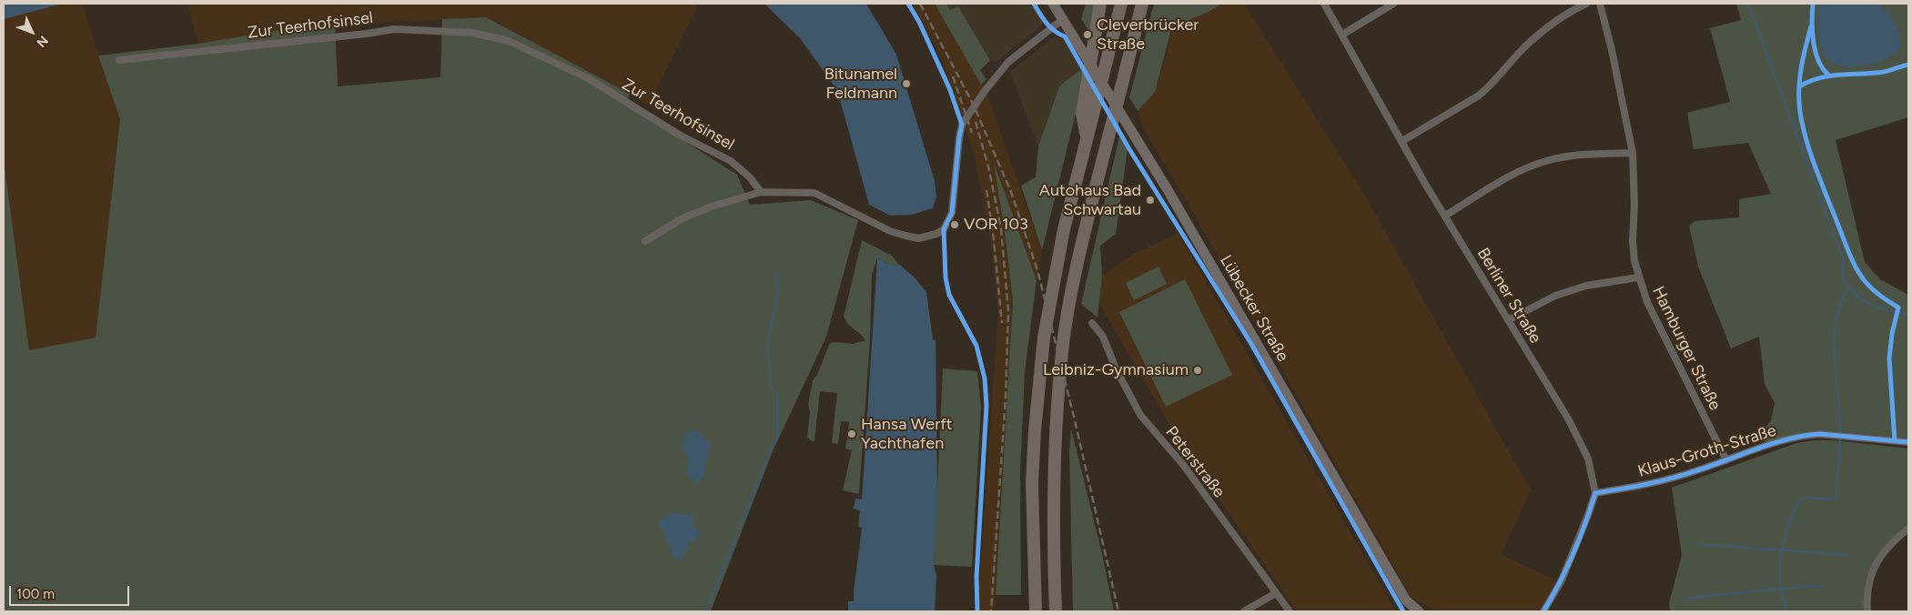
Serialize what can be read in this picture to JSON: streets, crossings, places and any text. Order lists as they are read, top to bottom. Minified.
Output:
{"streets":{"main road":["Lübecker Straße"],"street":["Zur Teerhofsinsel","Berliner Straße","Hamburger Straße","Klaus-Groth-Straße","Peterstraße"]},"crossings":[["Berliner Straße","Klaus-Groth-Straße"],["Hamburger Straße","Klaus-Groth-Straße"]],"places":["Cleverbrücker Straße","Bitunamel Feldmann","Autohaus Bad Schwartau","VOR 103","Leibniz-Gymnasium","Hansa Werft Yachthafen"],"scale_bar":"100 m","north":"bottom right"}
